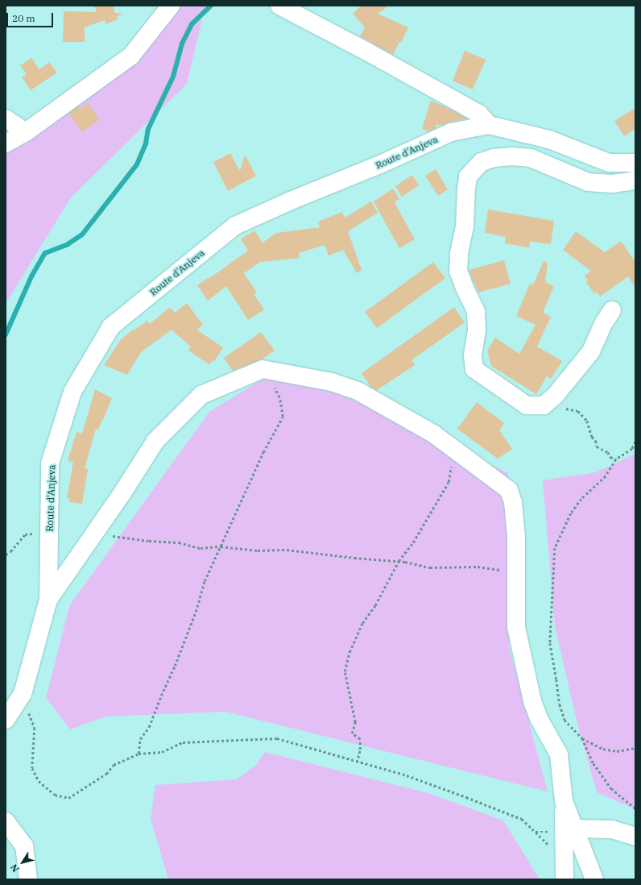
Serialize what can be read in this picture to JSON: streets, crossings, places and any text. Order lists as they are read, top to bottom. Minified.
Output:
{"streets":{"street":["Route d'Anjeva"]},"scale_bar":"20 m","north":"bottom left"}
